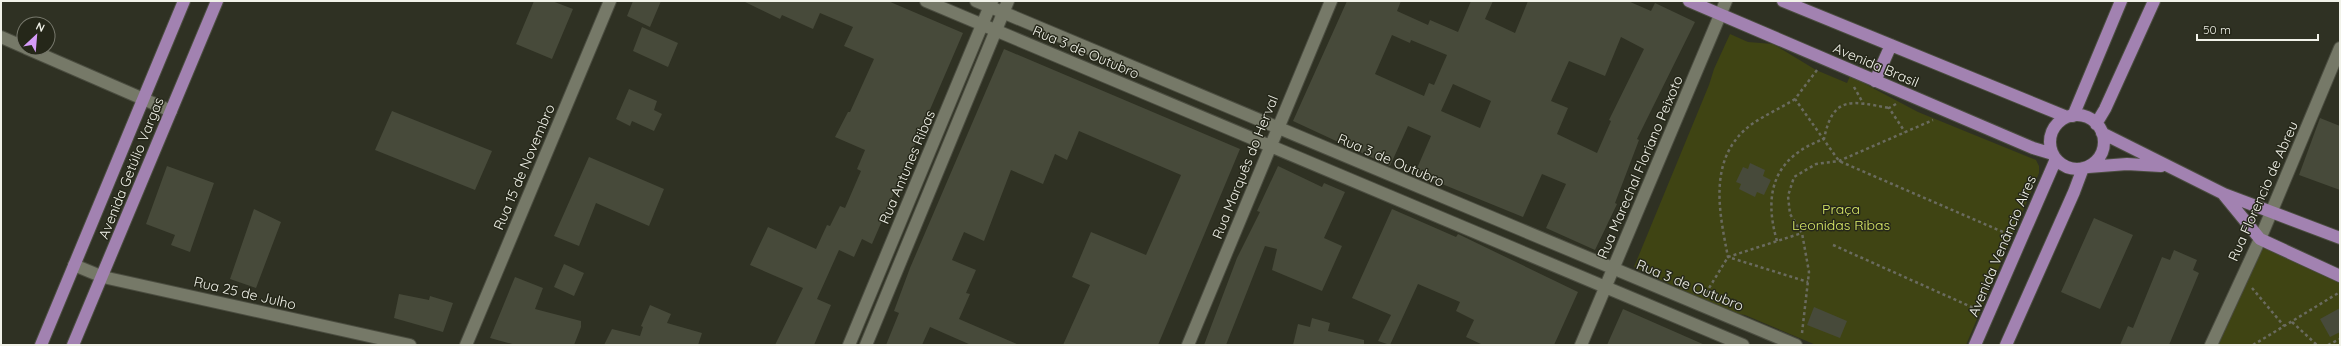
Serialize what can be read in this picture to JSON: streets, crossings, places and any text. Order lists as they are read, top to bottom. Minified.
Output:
{"streets":{"main road":["Avenida Brasil","Avenida Getúlio Vargas","Avenida Venâncio Aires"],"street":["Rua 3 de Outubro","Rua 15 de Novembro","Rua Antunes Ribas","Rua Marquês do Herval","Rua Marechal Floriano Peixoto","Rua Florencio de Abreu","Rua 25 de Julho"]},"crossings":[["Rua 3 de Outubro","Rua Antunes Ribas"],["Rua 3 de Outubro","Rua Marquês do Herval"],["Rua 3 de Outubro","Rua Marechal Floriano Peixoto"],["Avenida Brasil","Rua Marechal Floriano Peixoto"],["Avenida Brasil","Avenida Venâncio Aires"],["Avenida Getúlio Vargas","Rua 25 de Julho"]],"parks":["Praça Leonidas Ribas"],"scale_bar":"50 m","north":"top right"}
